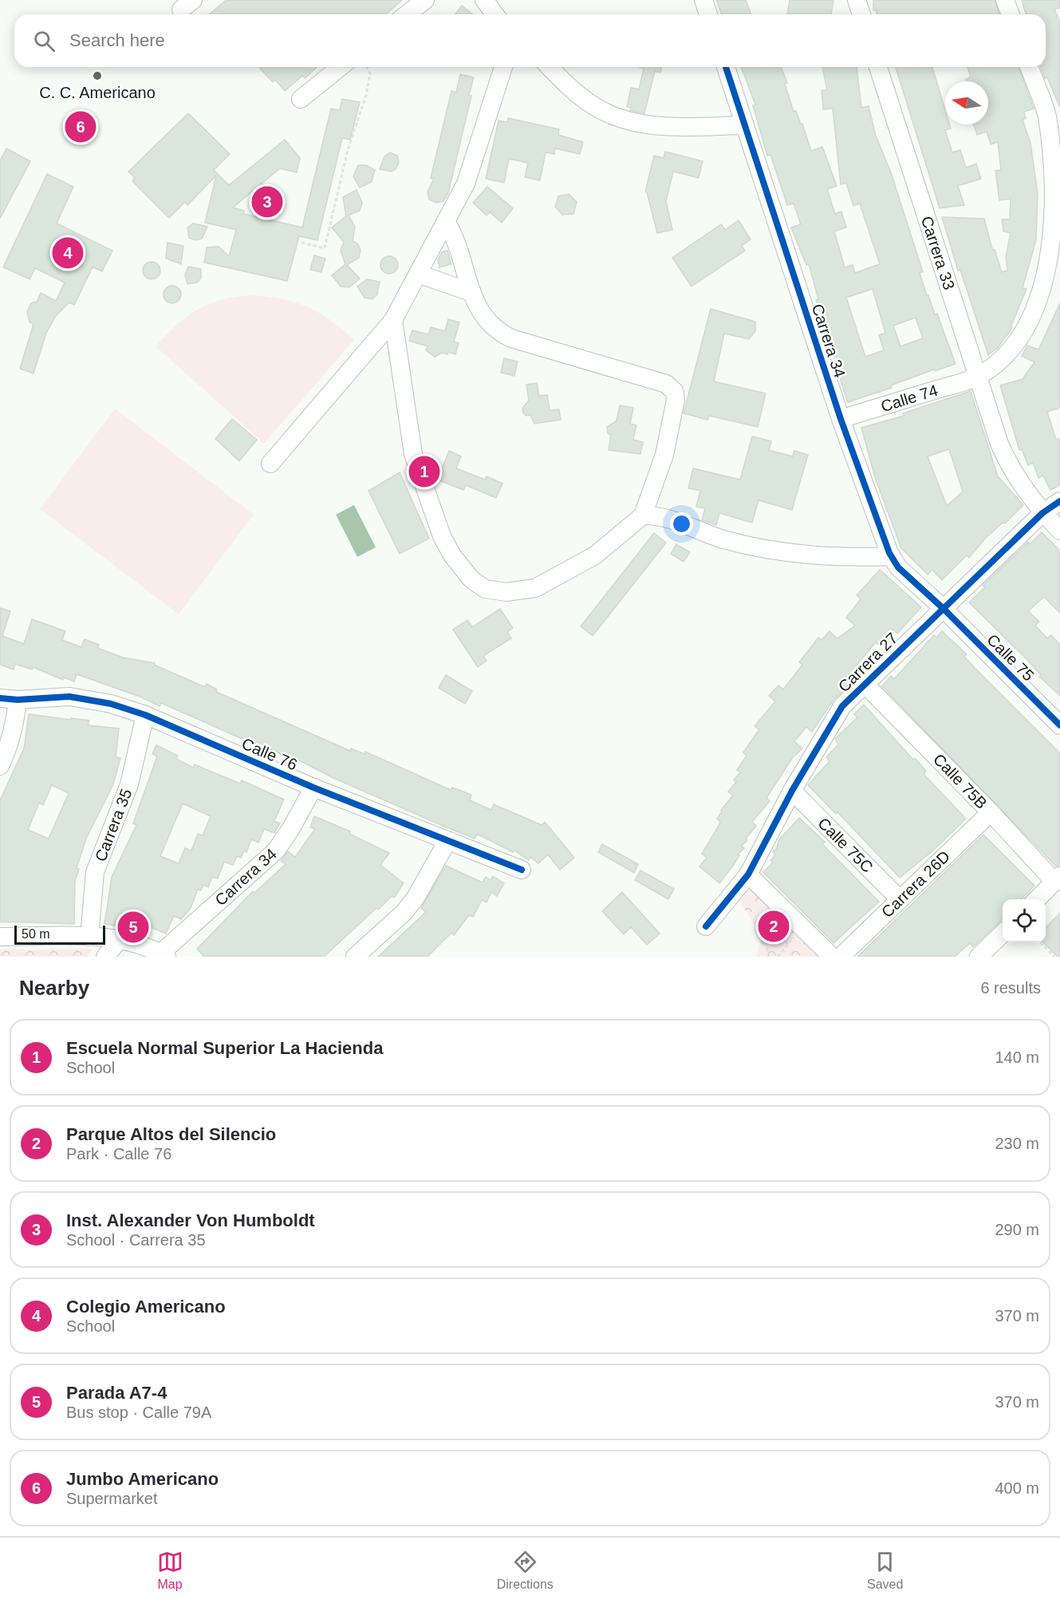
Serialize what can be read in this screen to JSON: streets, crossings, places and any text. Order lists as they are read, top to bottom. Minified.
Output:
{"streets":{"street":["Carrera 33","Carrera 34","Calle 74","Calle 75","Carrera 27","Calle 76","Calle 75B","Carrera 35","Calle 75C","Carrera 26D"]},"crossings":[["Carrera 33","Calle 74"],["Carrera 33","Carrera 27"],["Carrera 34","Calle 74"],["Carrera 34","Calle 75"],["Carrera 34","Carrera 27"],["Carrera 34","Calle 76"],["Calle 75","Carrera 27"],["Carrera 27","Calle 75B"],["Carrera 27","Calle 75C"],["Calle 76","Carrera 35"],["Calle 75B","Carrera 26D"],["Calle 75C","Carrera 26D"]],"places":["C. C. Americano"],"scale_bar":"50 m","north":"left","page":{"search":"Search here","pins":["6","3","4","1","2","5"],"scale":"50 m","heading":["Nearby","6 results"],"list":[{"mark":"1","name":"Escuela Normal Superior La Hacienda","note":"School","value":"140 m"},{"mark":"2","name":"Parque Altos del Silencio","note":"Park · Calle 76","value":"230 m"},{"mark":"3","name":"Inst. Alexander Von Humboldt","note":"School · Carrera 35","value":"290 m"},{"mark":"4","name":"Colegio Americano","note":"School","value":"370 m"},{"mark":"5","name":"Parada A7-4","note":"Bus stop · Calle 79A","value":"370 m"},{"mark":"6","name":"Jumbo Americano","note":"Supermarket","value":"400 m"}],"nav":["Map","Directions","Saved"]}}
